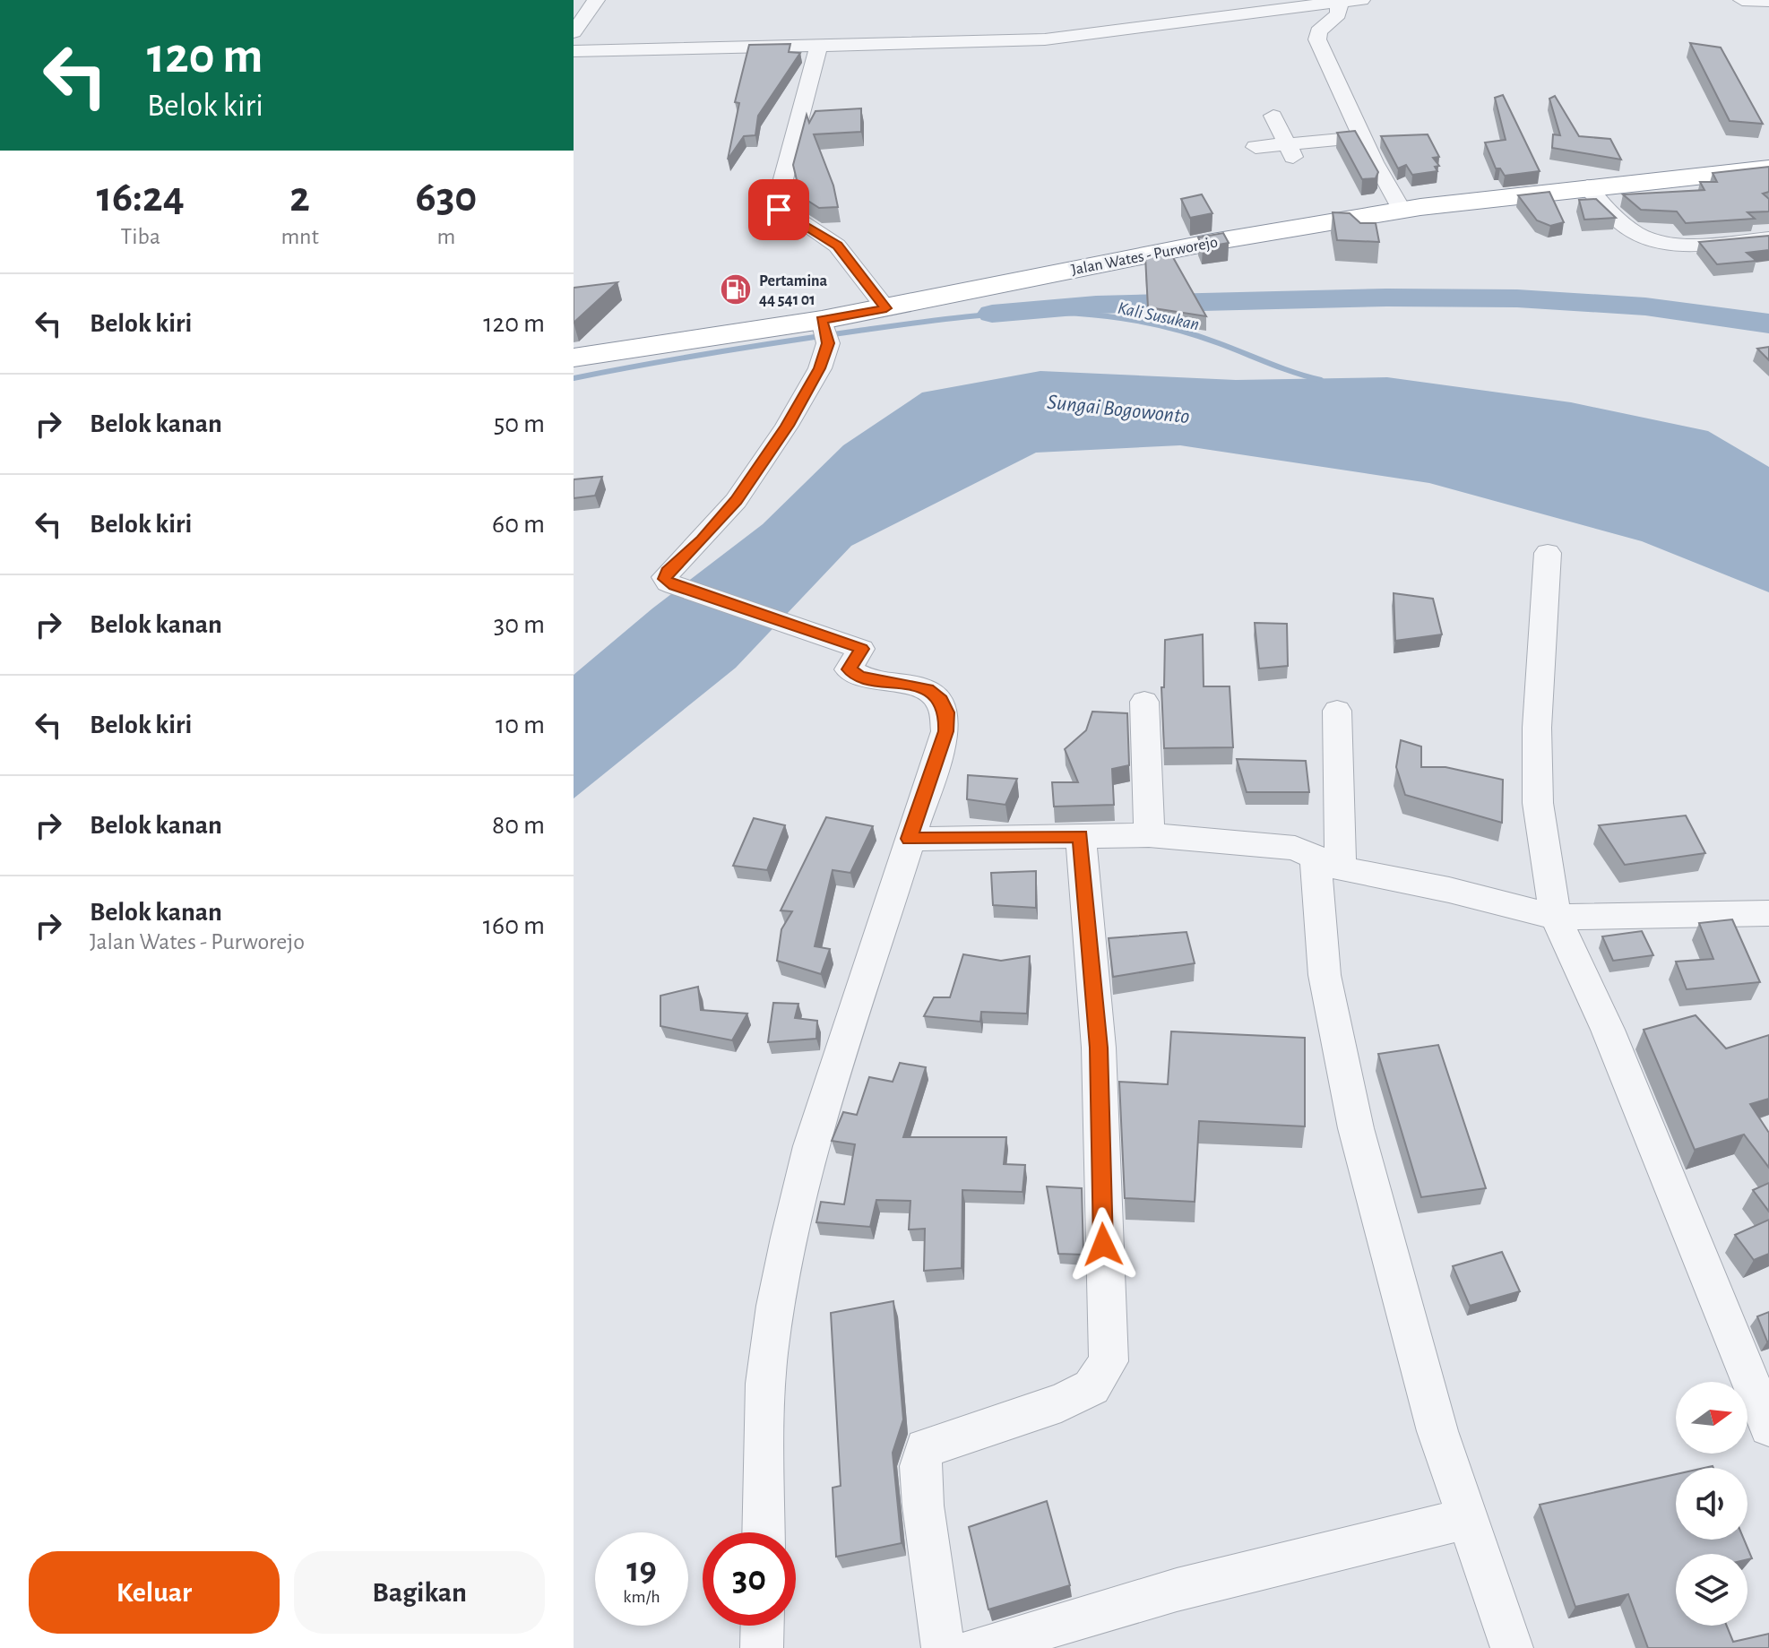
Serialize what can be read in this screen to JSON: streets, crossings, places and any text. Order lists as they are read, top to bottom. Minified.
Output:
{"streets":{"highway":["Jalan Wates - Purworejo"]},"water":["Kali Susukan","Sungai Bogowonto"],"places":{"fuel station":["Pertamina 44 541 01"]},"north":"right","page":{"turn":["120 m","Belok kiri"],"eta":["16:24","Tiba","2","mnt","630","m"],"list":[{"name":"Belok kiri","value":"120 m"},{"name":"Belok kanan","value":"50 m"},{"name":"Belok kiri","value":"60 m"},{"name":"Belok kanan","value":"30 m"},{"name":"Belok kiri","value":"10 m"},{"name":"Belok kanan","value":"80 m"},{"name":"Belok kanan","note":"Jalan Wates - Purworejo","value":"160 m"}],"speed":"19 km/h","limit":"30","buttons":["Keluar","Bagikan"]}}
